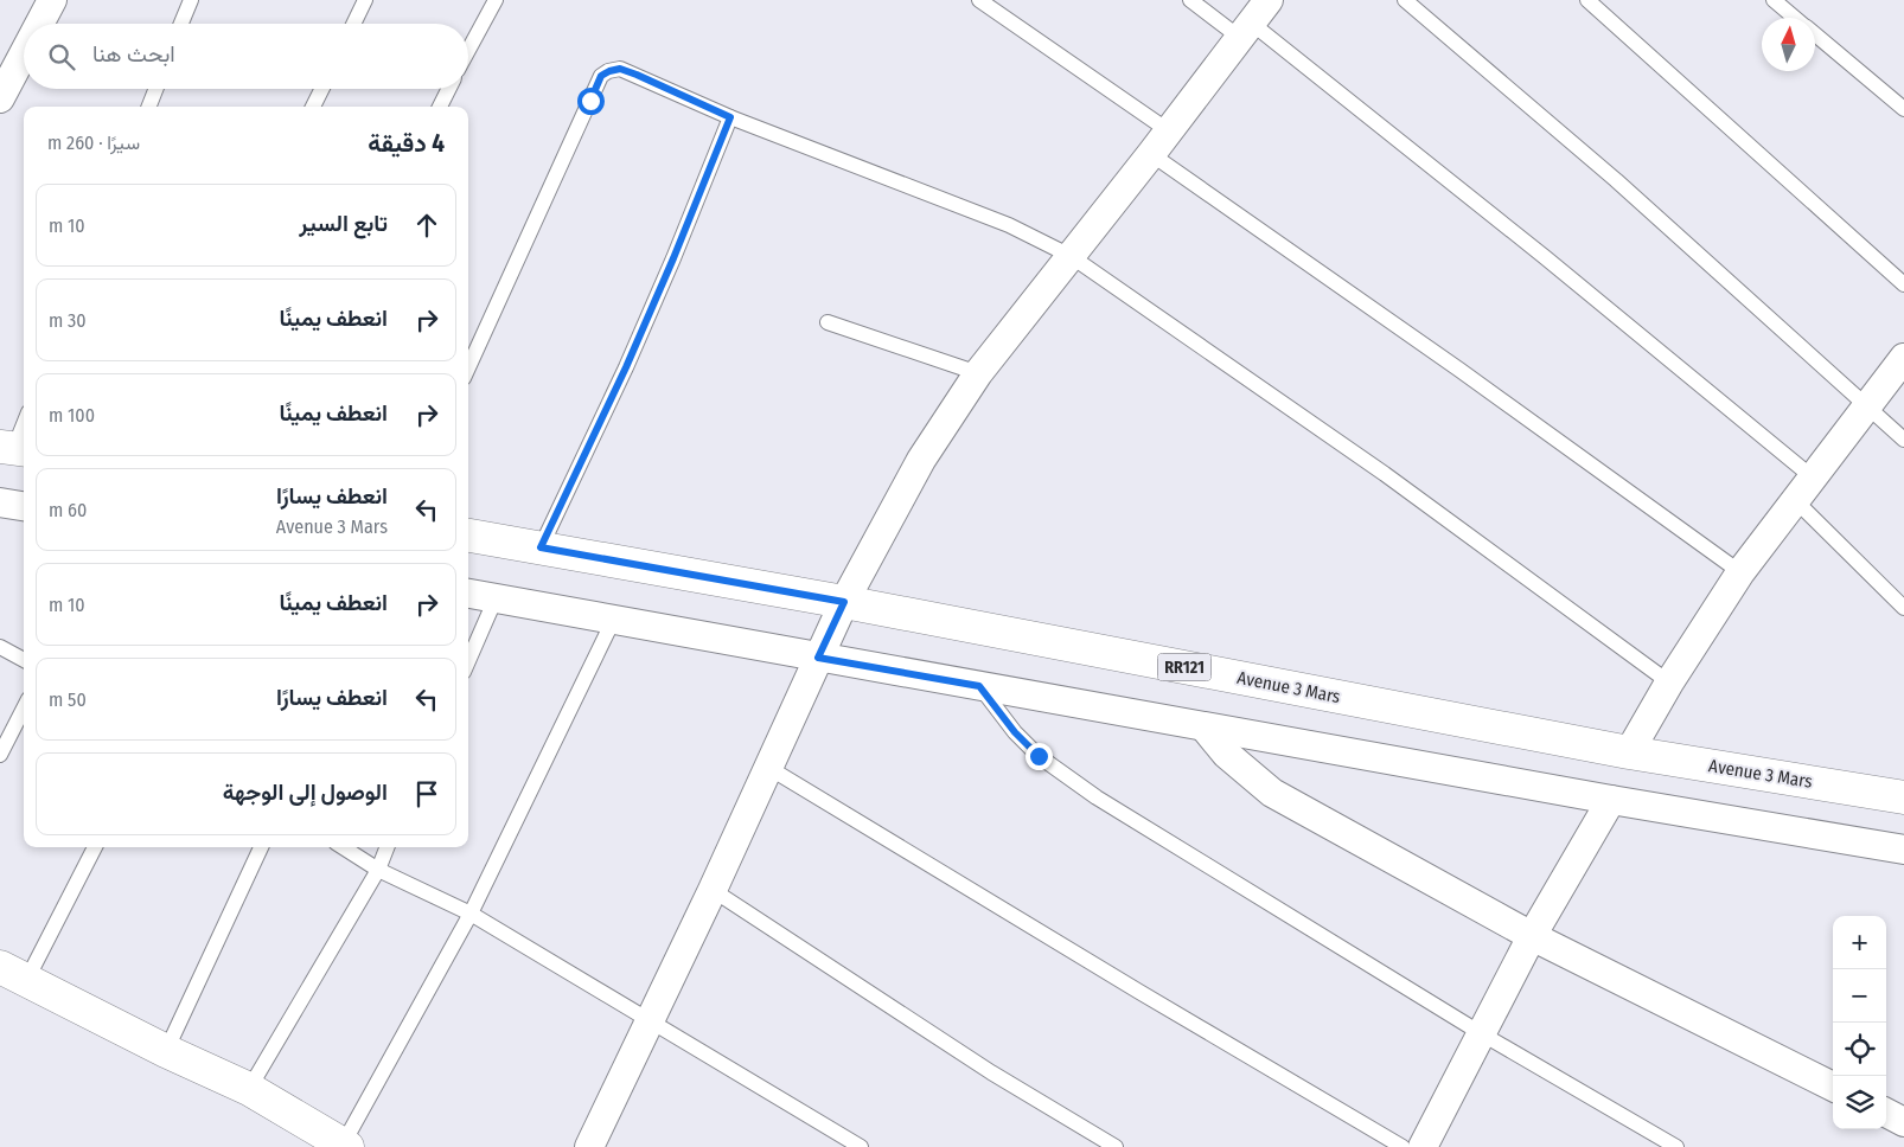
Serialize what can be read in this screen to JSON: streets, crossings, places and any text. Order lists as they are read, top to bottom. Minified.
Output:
{"streets":{"main road":["RR121","Avenue 3 Mars"]},"north":"top","page":{"search":"ابحث هنا","heading":["4 دقيقة","سيرًا · 260 m"],"list":[["تابع السير","10 m"],["انعطف يمينًا","30 m"],["انعطف يمينًا","100 m"],["انعطف يسارًا","Avenue 3 Mars","60 m"],["انعطف يمينًا","10 m"],["انعطف يسارًا","50 m"],"الوصول إلى الوجهة"],"map_buttons":["+","−"]}}
